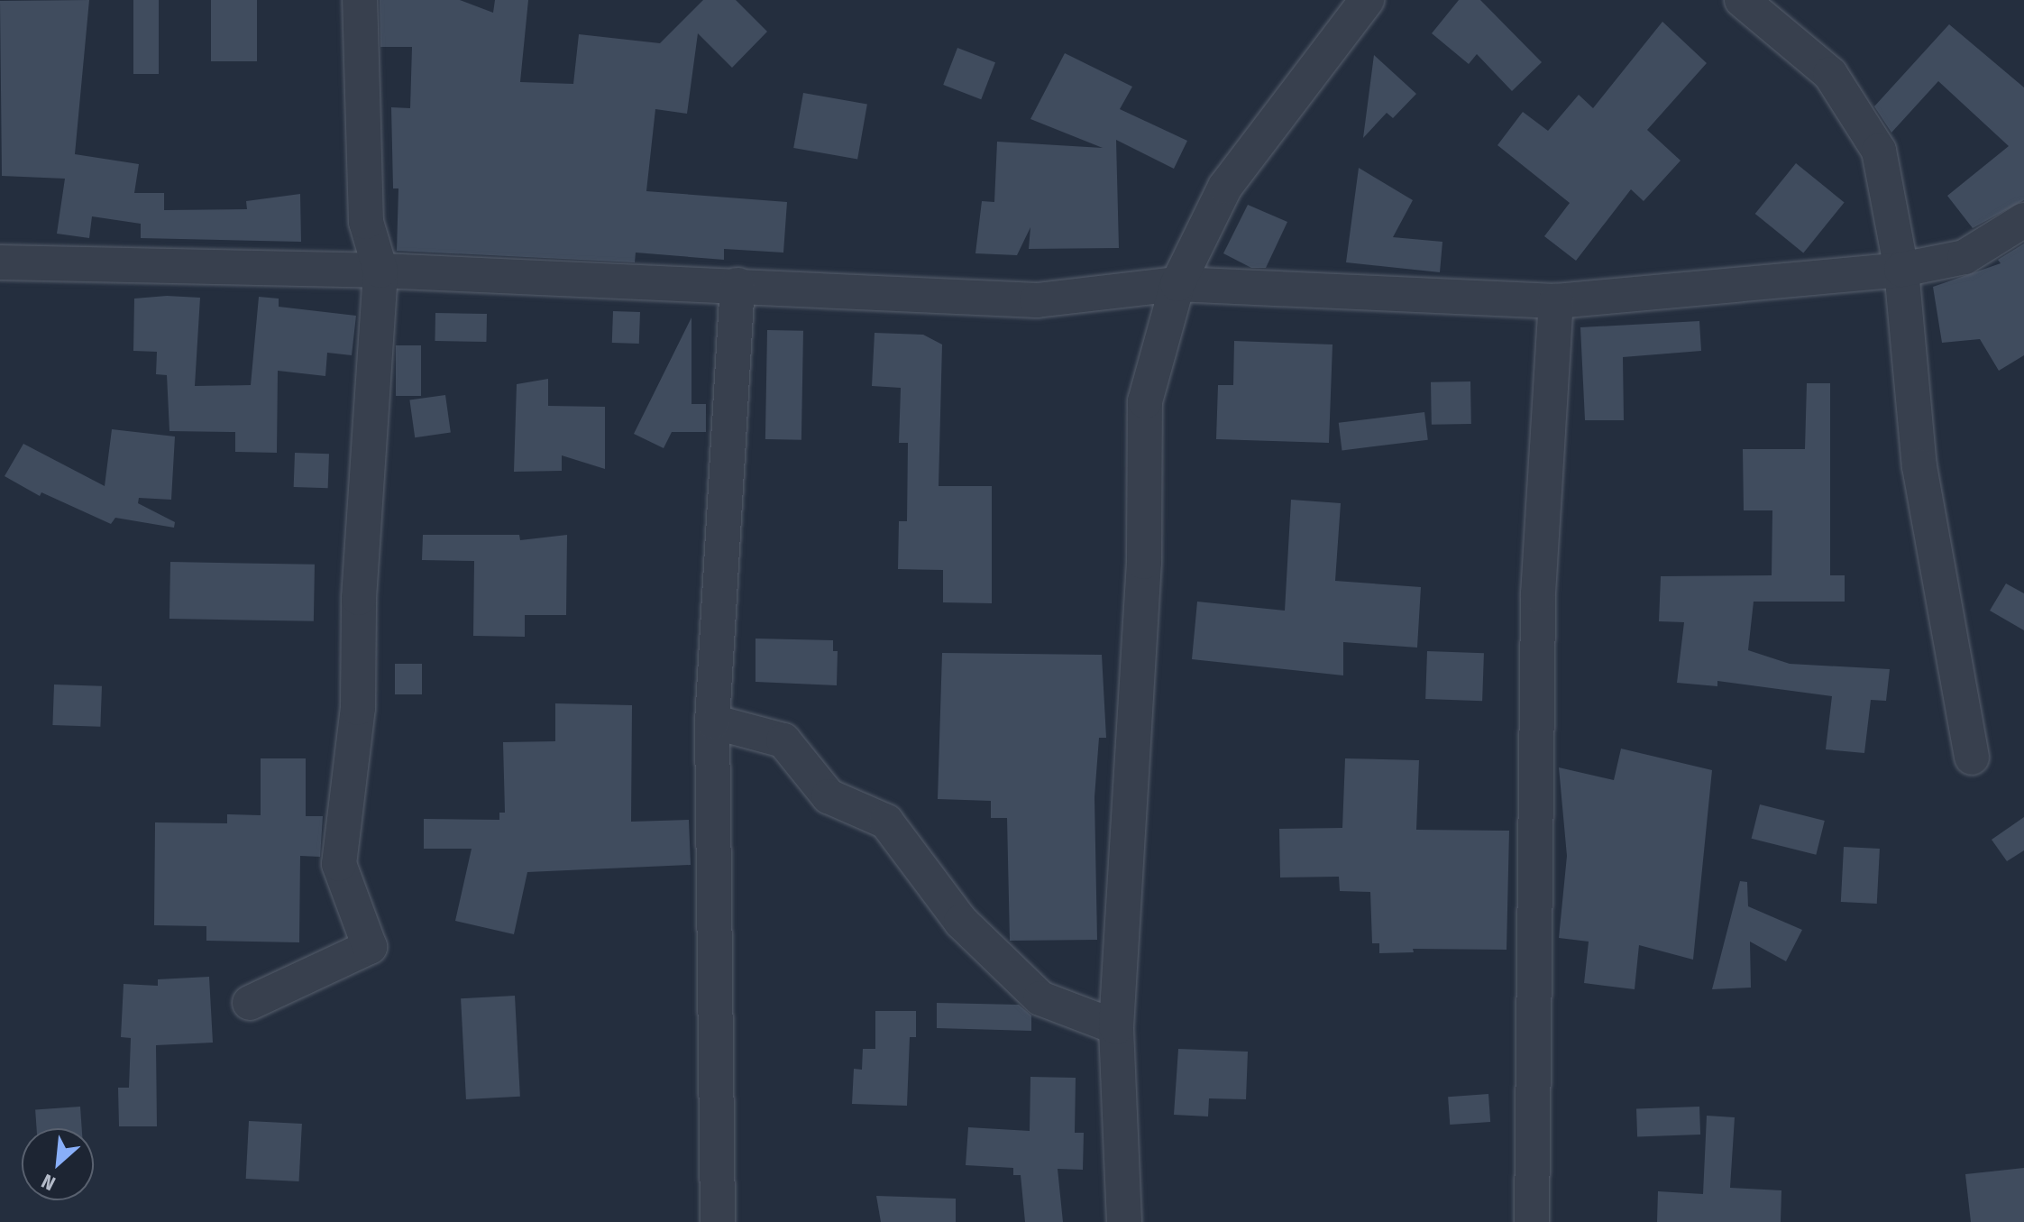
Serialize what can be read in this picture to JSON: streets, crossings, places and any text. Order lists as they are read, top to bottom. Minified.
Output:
{"north":"bottom left"}
